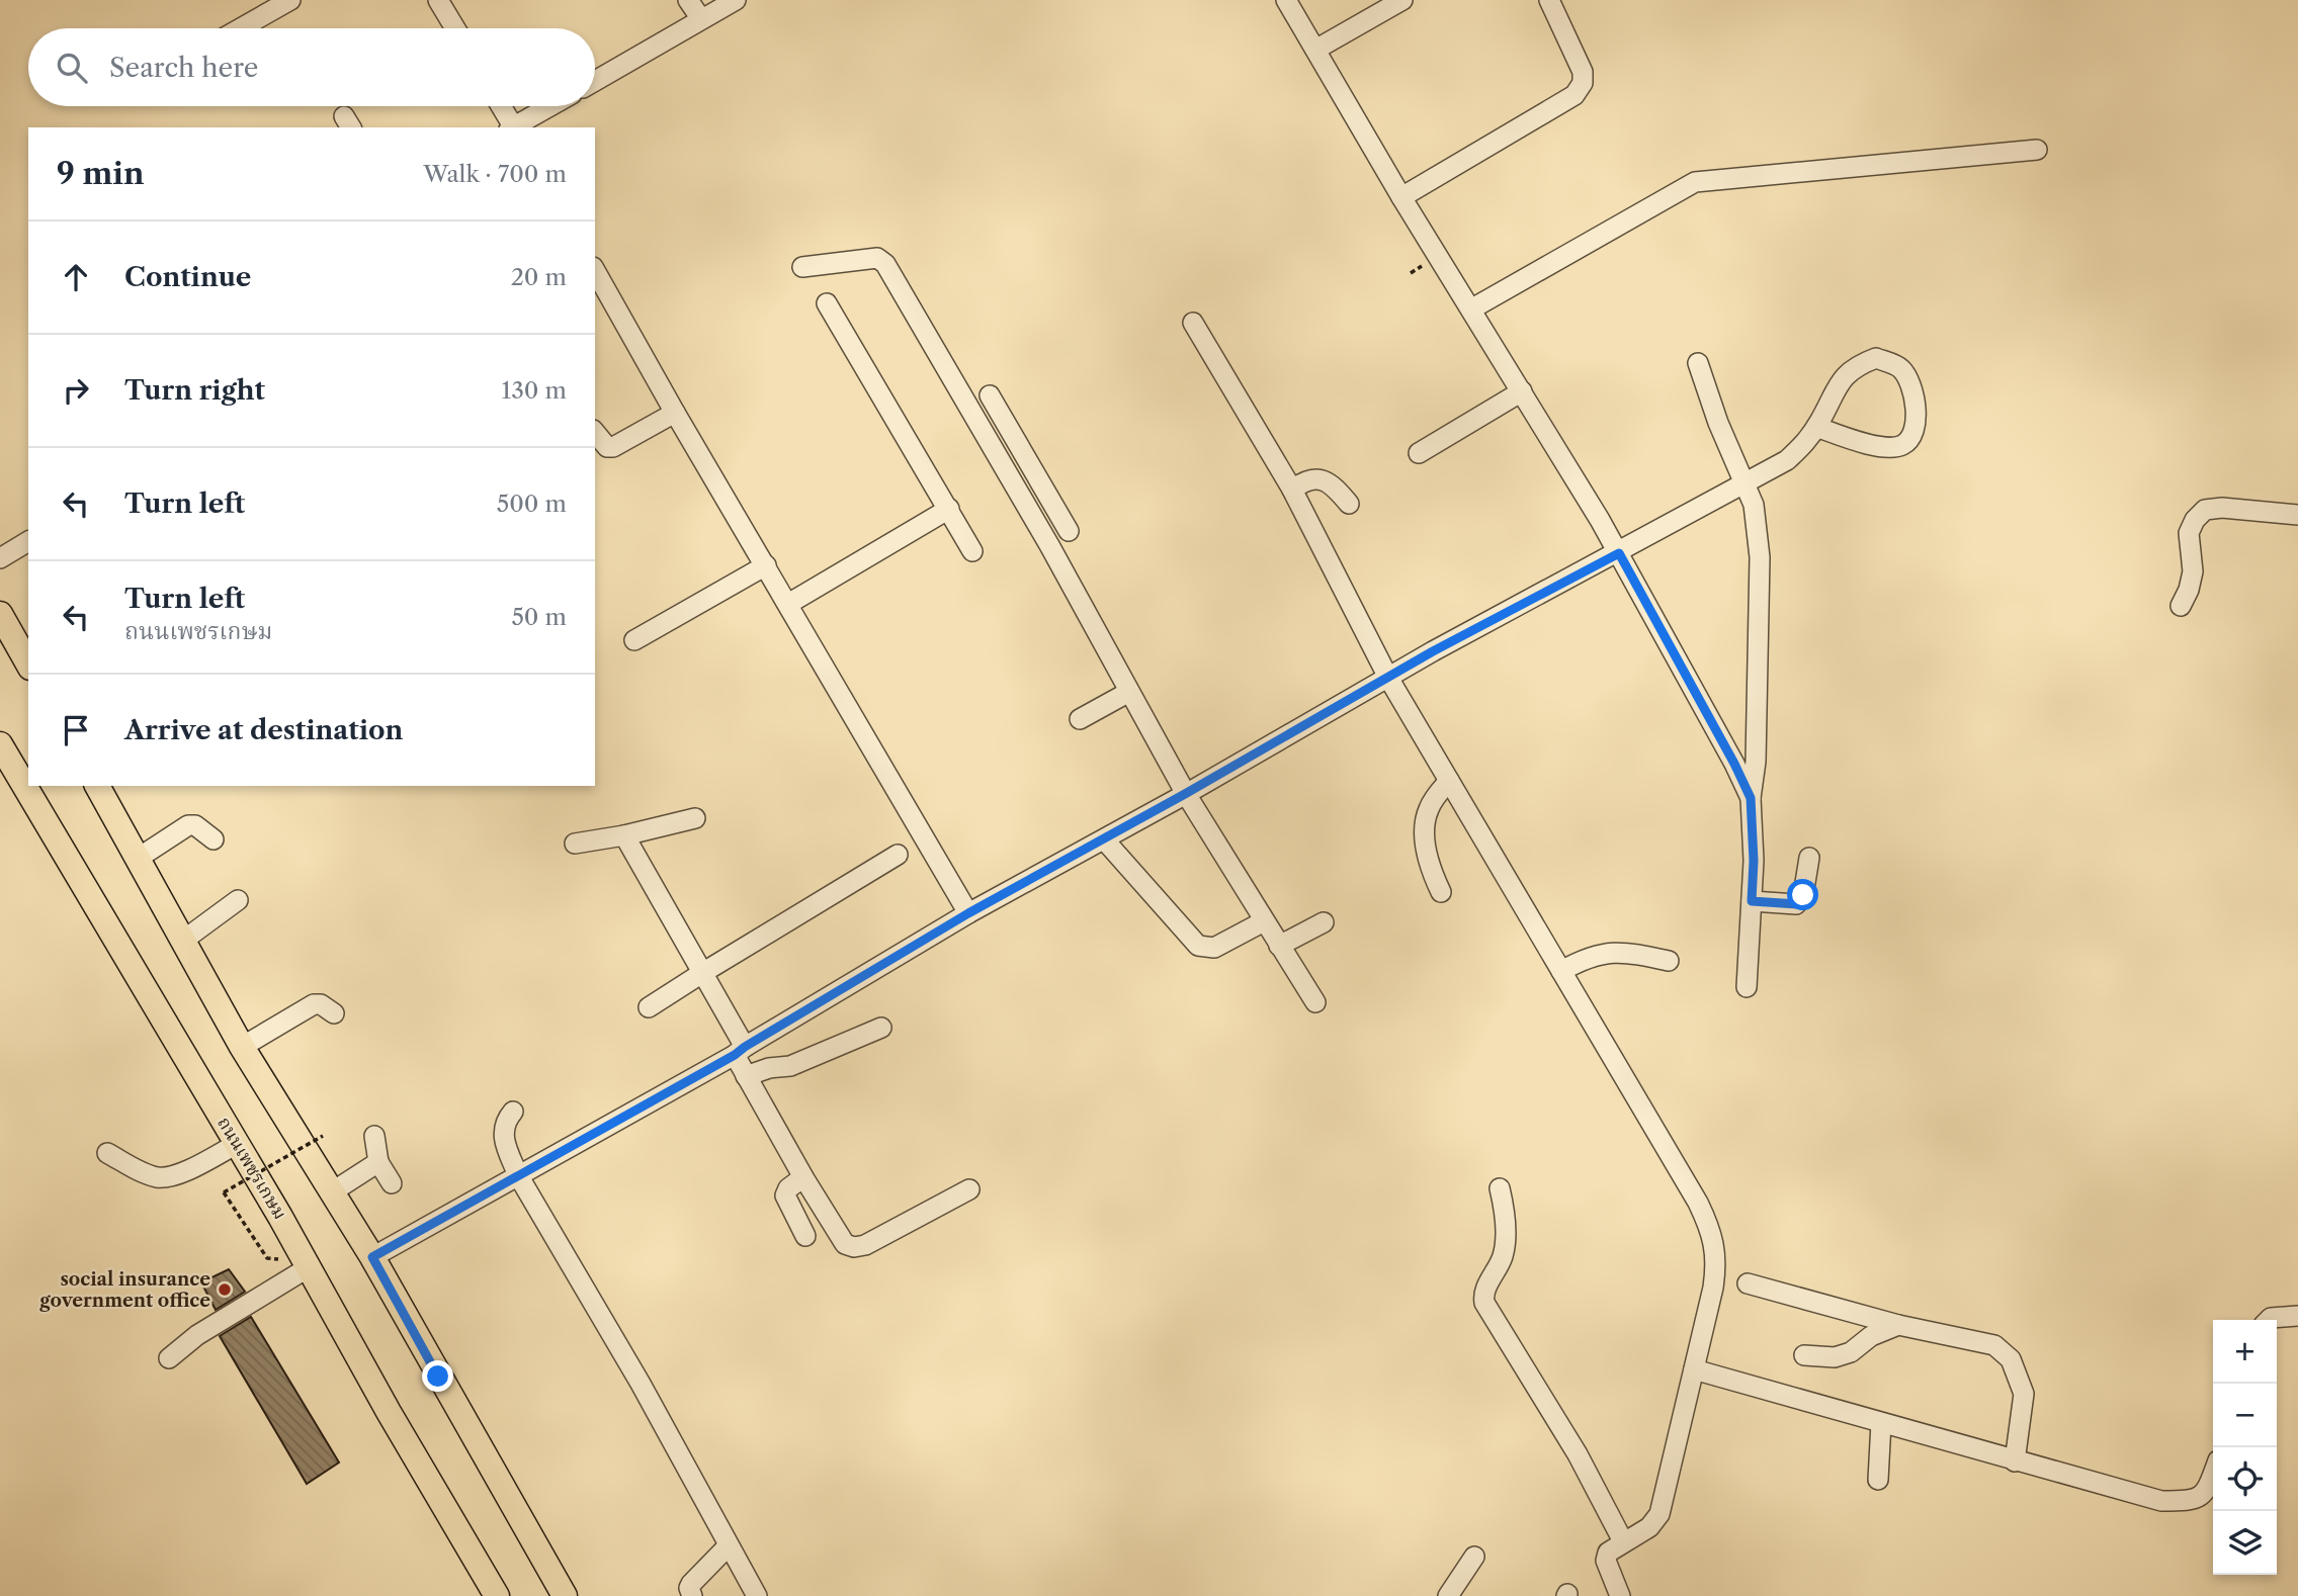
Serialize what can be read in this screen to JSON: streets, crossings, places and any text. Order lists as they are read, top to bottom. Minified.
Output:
{"streets":{"main road":["ถนนเพชรเกษม"]},"places":["social insurance government office"],"page":{"search":"Search here","heading":["9 min","Walk · 700 m"],"list":[["Continue","20 m"],["Turn right","130 m"],["Turn left","500 m"],["Turn left","ถนนเพชรเกษม","50 m"],"Arrive at destination"],"map_buttons":["+","−"]}}
